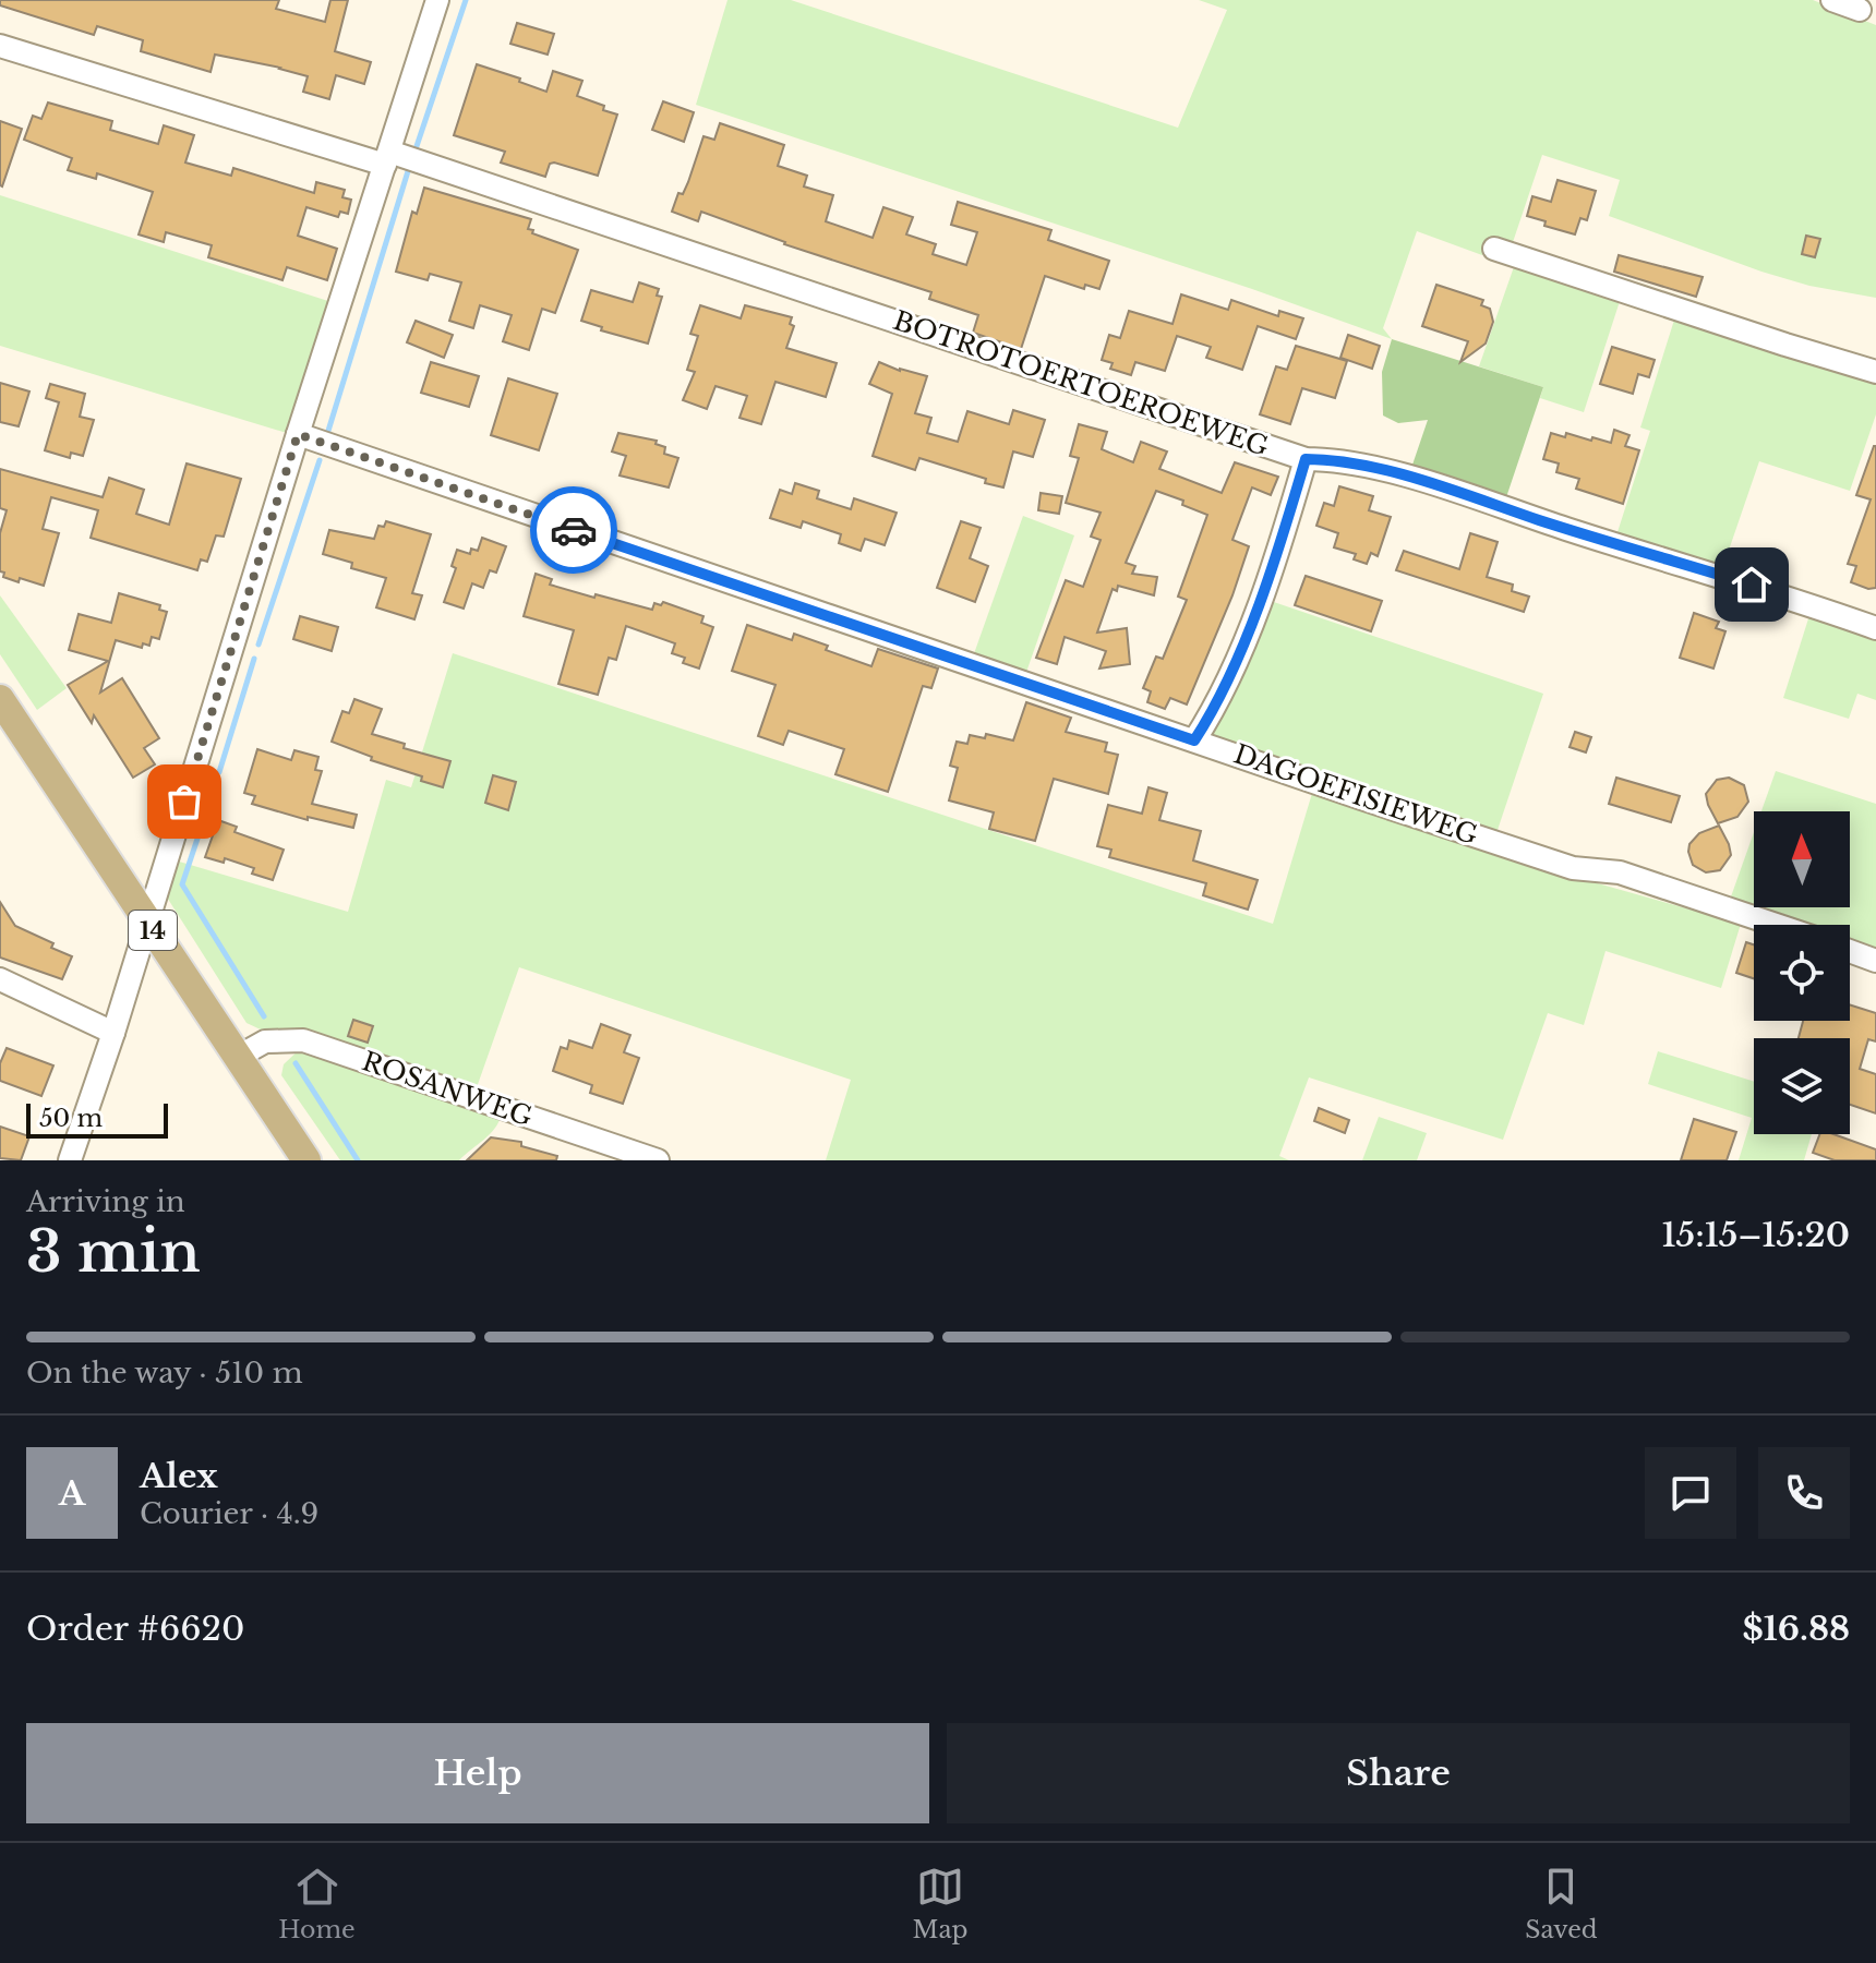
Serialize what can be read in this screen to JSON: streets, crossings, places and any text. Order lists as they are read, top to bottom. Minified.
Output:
{"streets":{"main road":["14"],"street":["BOTROTOERTOEROEWEG","DAGOEFISIEWEG","ROSANWEG"]},"crossings":[["14","ROSANWEG"]],"scale_bar":"50 m","north":"top","page":{"scale":"50 m","heading":["3 min","Arriving in","15:15–15:20"],"panel":["Alex","Courier · 4.9","Order #6620","$16.88"],"bar":"On the way · 510 m","round":"A","buttons":["Help","Share"],"tabs":["Home","Map","Saved"]}}
